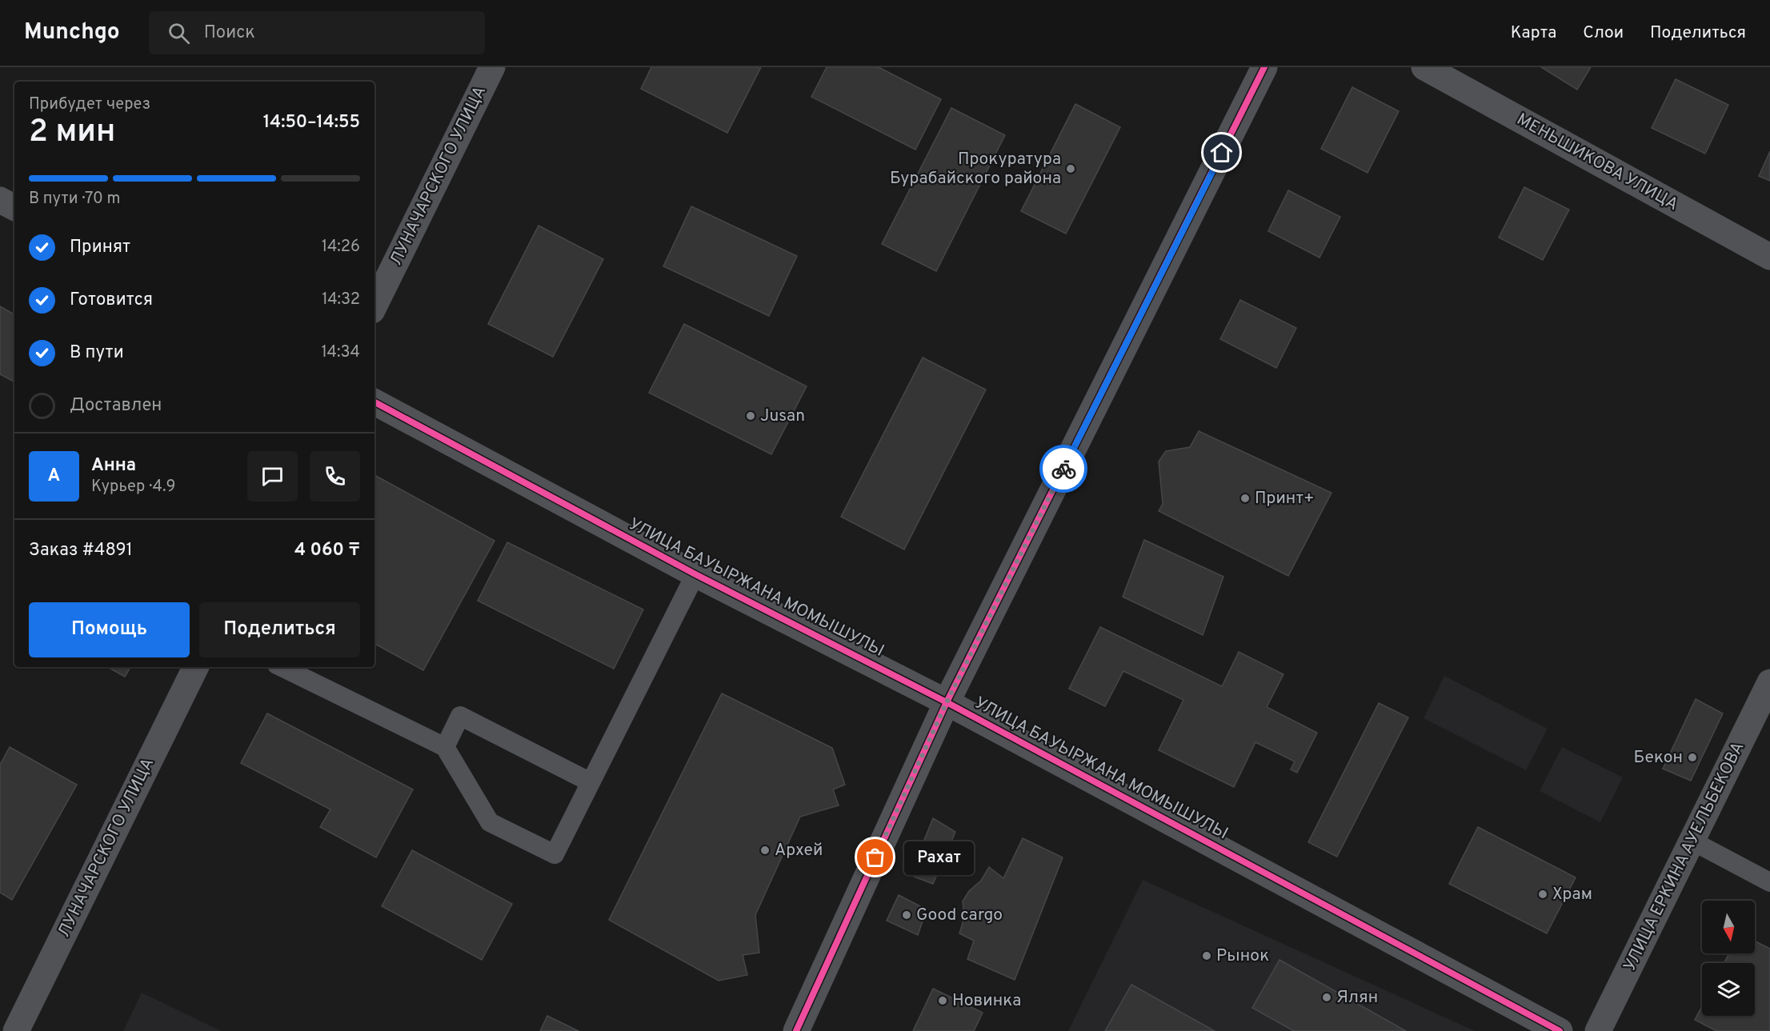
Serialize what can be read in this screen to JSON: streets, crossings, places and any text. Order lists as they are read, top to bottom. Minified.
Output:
{"streets":{"street":["МЕНЬШИКОВА УЛИЦА","ЛУНАЧАРСКОГО УЛИЦА","УЛИЦА БАУЫРЖАНА МОМЫШУЛЫ","УЛИЦА ЕРКИНА АУЕЛЬБЕКОВА"]},"places":["Прокуратура Бурабайского района","Jusan","Принт+","Бекон","Архей","Рахат","Храм","Good cargo","Рынок","Ялян","Новинка"],"north":"bottom","page":{"header":"Munchgo","search":"Поиск","nav":["Карта","Слои","Поделиться"],"heading":["2 мин","Прибудет через","14:50–14:55"],"panel":["Анна","Курьер · 4.9","Заказ #4891","4 060 ₸"],"bar":"В пути · 70 m","list":[["Принят","14:26"],["Готовится","14:32"],["В пути","14:34"],"Доставлен"],"round":"А","buttons":["Помощь","Поделиться"],"bubble":"Рахат"}}
